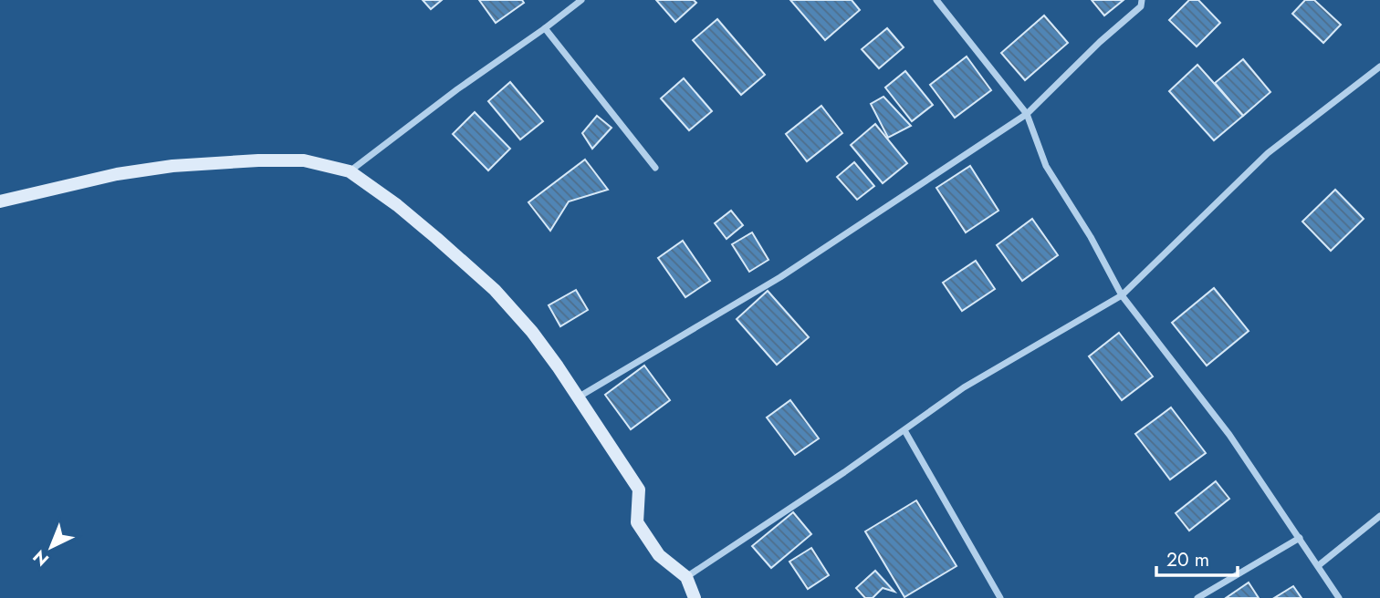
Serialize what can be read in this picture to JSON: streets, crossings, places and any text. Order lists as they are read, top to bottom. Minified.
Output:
{"scale_bar":"20 m","north":"bottom left"}
